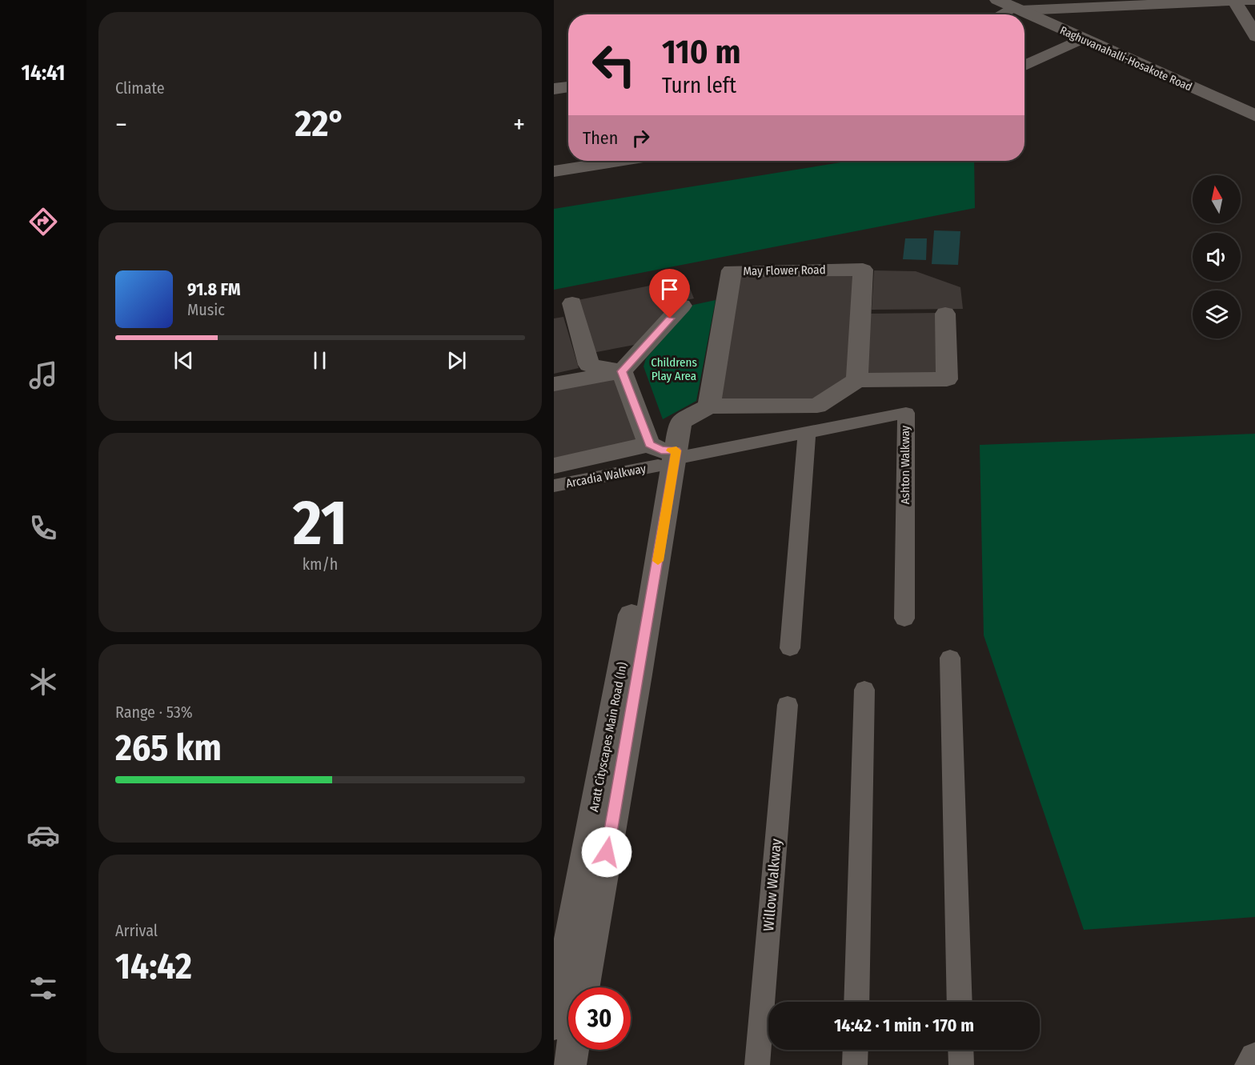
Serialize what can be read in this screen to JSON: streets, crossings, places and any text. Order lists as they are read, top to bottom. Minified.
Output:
{"streets":{"main road":["Raghuvanahalli-Hosakote Road"],"street":["May Flower Road","Ashton Walkway","Arcadia Walkway","Aratt Cityscapes Main Road (In)","Willow Walkway"]},"crossings":[["Ashton Walkway","Arcadia Walkway"],["Ashton Walkway","Aratt Cityscapes Main Road (In)"],["Arcadia Walkway","Aratt Cityscapes Main Road (In)"]],"parks":["Childrens Play Area"],"north":"top","page":{"tabs":"14:41","tile":["Climate",["21","km/h"],["Range · 53%","265 km"],["Arrival","14:42"]],"turn":["110 m","Turn left"],"heat":["−","22°","+"],"then":"Then","song":["91.8 FM","Music"],"limit":"30","trip":"14:42 · 1 min · 170 m"}}
